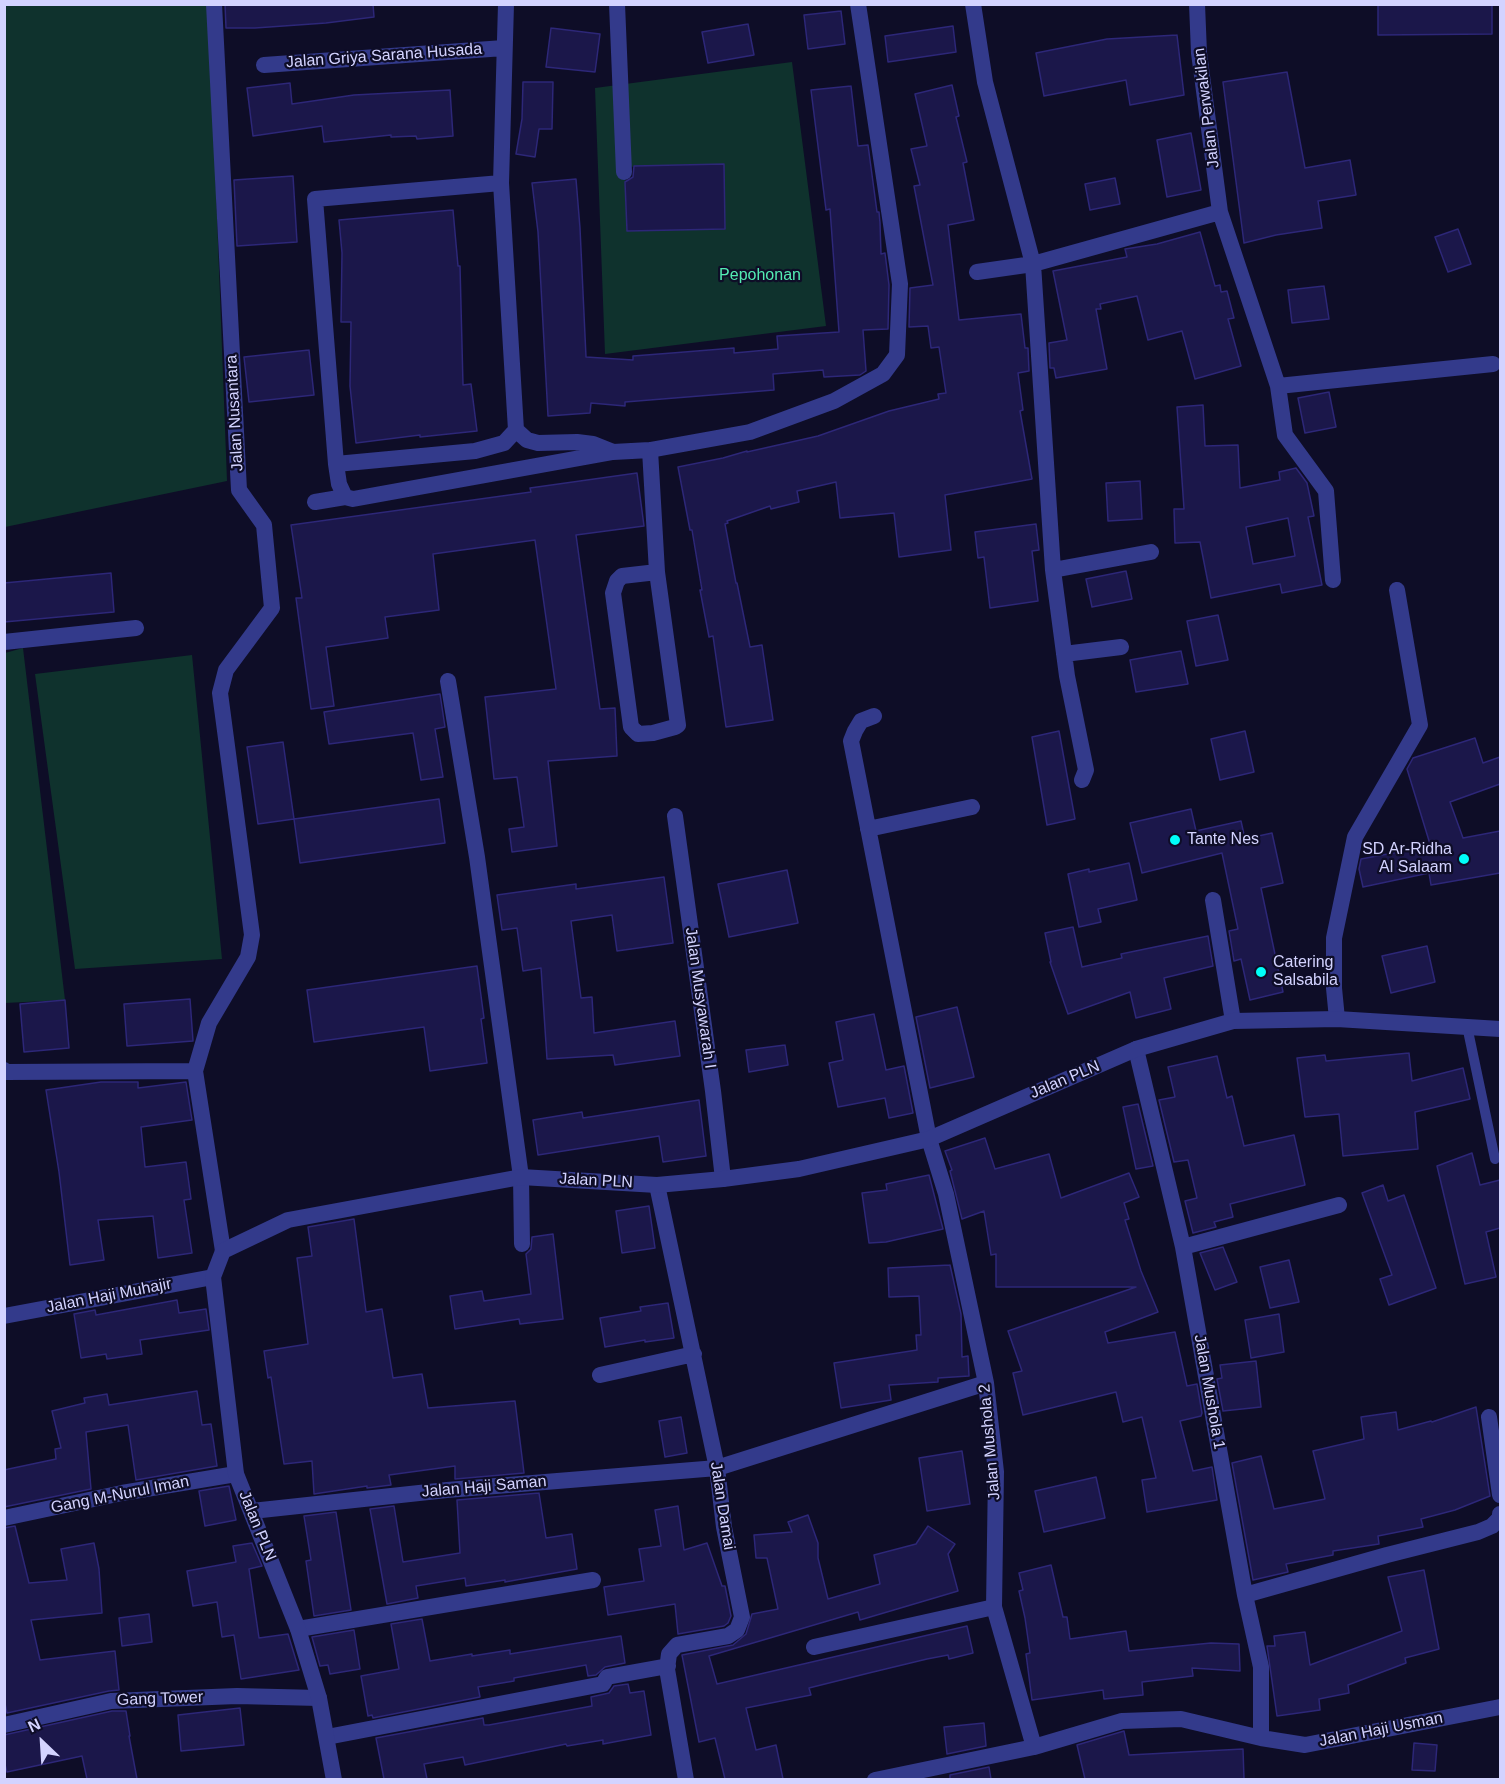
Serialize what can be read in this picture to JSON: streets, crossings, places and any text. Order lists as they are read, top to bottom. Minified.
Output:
{"streets":{"street":["Jalan Griya Sarana Husada","Jalan Perwakilan","Jalan Nusantara","Jalan Musyawarah I","Jalan PLN","Jalan Haji Muhajir","Jalan Mushola 1","Jalan Mushola 2","Jalan Haji Saman","Gang M-Nurul Iman","Jalan Damai","Gang Tower","Jalan Haji Usman"]},"crossings":[["Jalan Musyawarah I","Jalan PLN"],["Jalan PLN","Jalan Haji Muhajir"],["Jalan PLN","Jalan Mushola 1"],["Jalan PLN","Jalan Mushola 2"],["Jalan PLN","Jalan Haji Saman"],["Jalan PLN","Gang M-Nurul Iman"],["Jalan PLN","Jalan Damai"],["Jalan PLN","Gang Tower"],["Jalan Mushola 1","Jalan Haji Usman"],["Jalan Mushola 2","Jalan Haji Saman"],["Jalan Mushola 2","Jalan Haji Usman"],["Jalan Haji Saman","Jalan Damai"]],"parks":["Pepohonan"],"places":["Tante Nes","SD Ar-Ridha Al Salaam","Catering Salsabila"],"north":"top left"}
